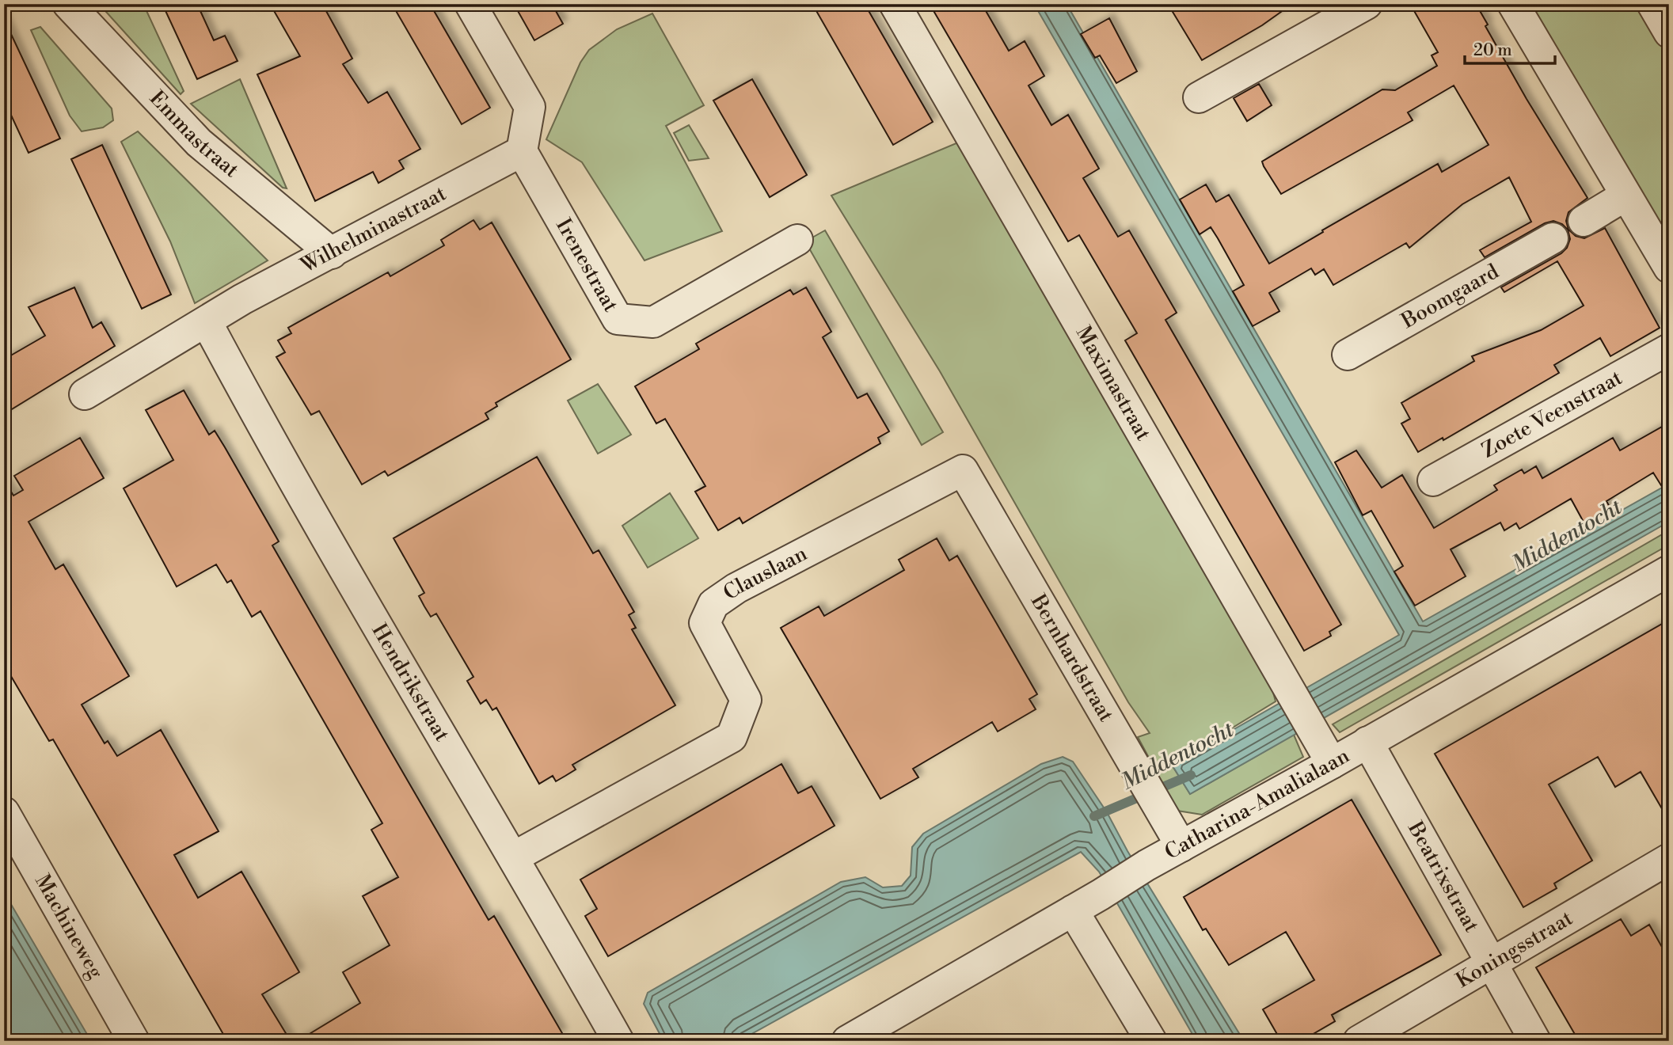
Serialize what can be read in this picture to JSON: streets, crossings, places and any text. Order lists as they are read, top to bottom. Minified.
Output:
{"streets":{"street":["Emmastraat","Wilhelminastraat","Irenestraat","Boomgaard","Maximastraat","Zoete Veenstraat","Clauslaan","Bernhardstraat","Hendrikstraat","Catharina-Amalialaan","Beatrixstraat","Machineweg","Koningsstraat"]},"crossings":[["Emmastraat","Wilhelminastraat"],["Wilhelminastraat","Irenestraat"],["Wilhelminastraat","Hendrikstraat"],["Maximastraat","Catharina-Amalialaan"],["Clauslaan","Bernhardstraat"],["Clauslaan","Hendrikstraat"],["Bernhardstraat","Catharina-Amalialaan"],["Catharina-Amalialaan","Beatrixstraat"],["Beatrixstraat","Koningsstraat"]],"water":["Middentocht"],"scale_bar":"20 m"}
